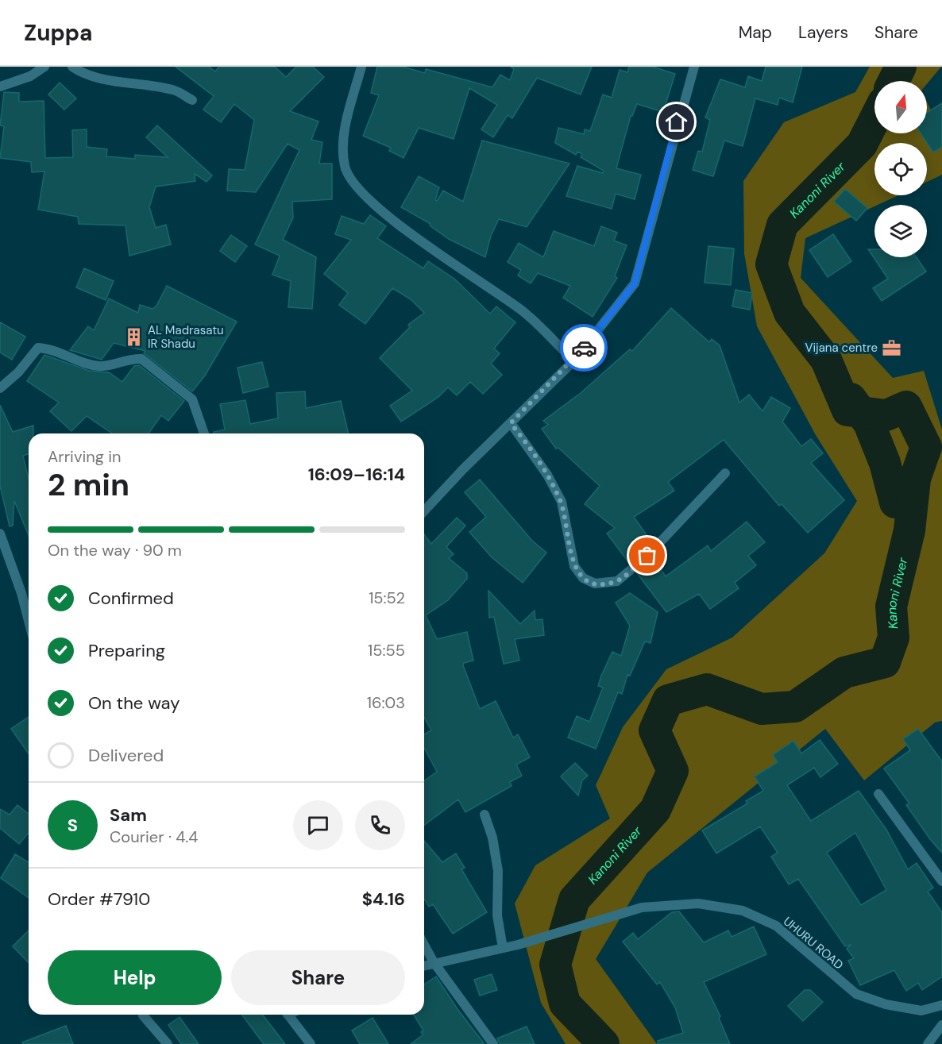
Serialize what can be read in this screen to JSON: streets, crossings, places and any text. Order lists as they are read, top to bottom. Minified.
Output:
{"streets":{"street":["UHURU ROAD"]},"water":["Kanoni River"],"places":{"building":["AL Madrasatu IR Shadu"],"office":["Vijana centre"]},"north":"top","page":{"header":"Zuppa","nav":["Map","Layers","Share"],"heading":["2 min","Arriving in","16:09–16:14"],"panel":["Sam","Courier · 4.4","Order #7910","$4.16"],"bar":"On the way · 90 m","list":[["Confirmed","15:52"],["Preparing","15:55"],["On the way","16:03"],"Delivered"],"round":"S","buttons":["Help","Share"]}}
